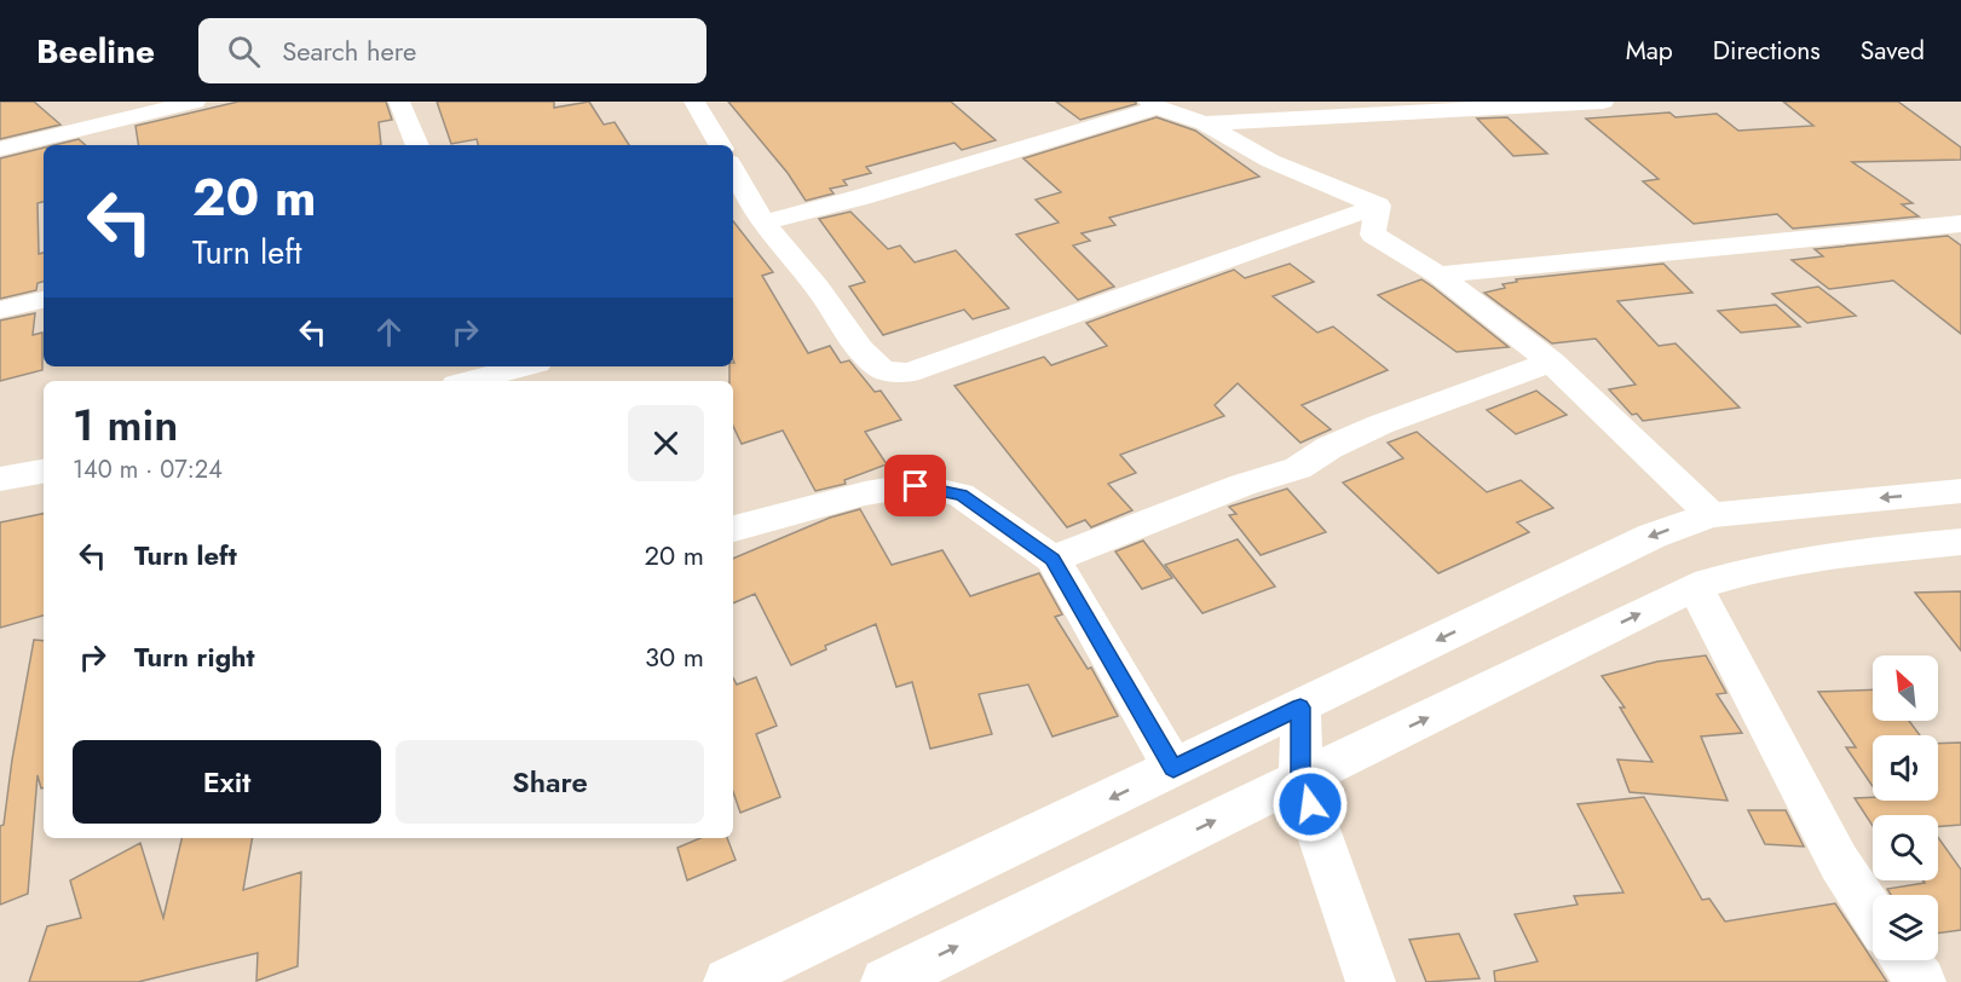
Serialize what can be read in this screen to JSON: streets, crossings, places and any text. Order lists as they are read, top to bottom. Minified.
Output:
{"north":"top left","page":{"header":"Beeline","search":"Search here","nav":["Map","Directions","Saved"],"turn":["20 m","Turn left"],"heading":["1 min","140 m · 07:24"],"list":[{"name":"Turn left","value":"20 m"},{"name":"Turn right","value":"30 m"}],"buttons":["Exit","Share"]}}
